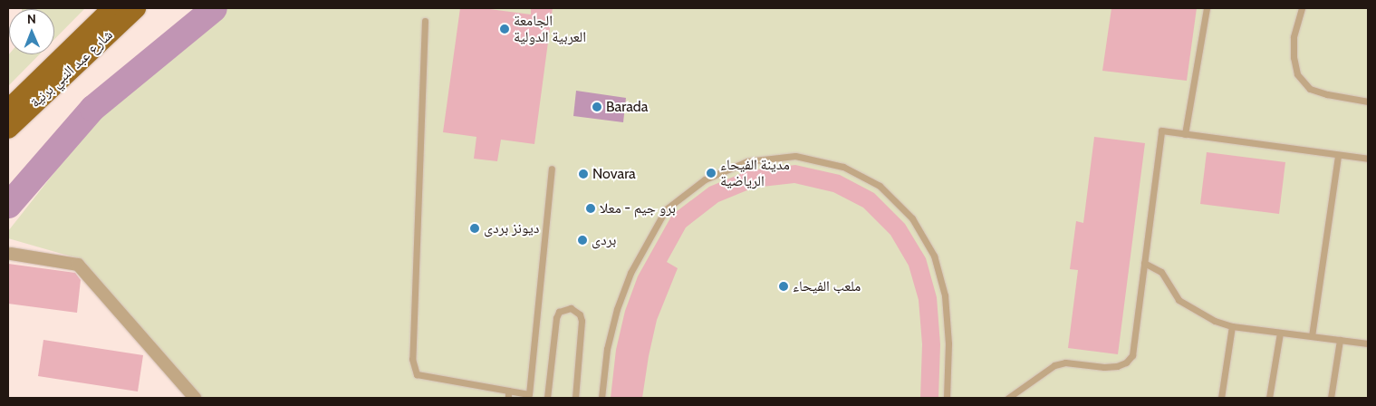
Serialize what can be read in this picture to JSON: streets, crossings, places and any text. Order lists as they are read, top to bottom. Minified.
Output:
{"streets":{"main road":["شارع عبد النبي برنية"]},"places":["الجامعة العربية الدولية","Barada","مدينة الفيحاء الرياضية","Novara","برو جيم - معلا","ديونز بردى","بردى","ملعب الفيحاء"],"north":"top"}
